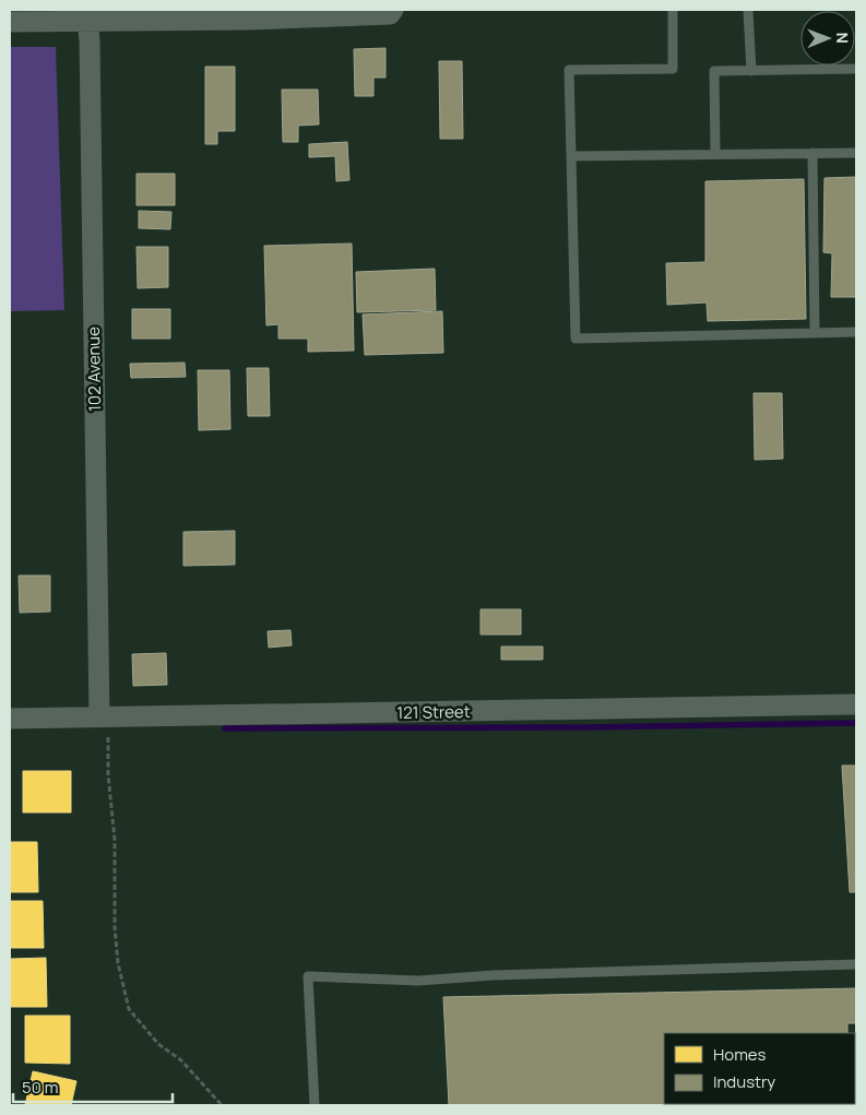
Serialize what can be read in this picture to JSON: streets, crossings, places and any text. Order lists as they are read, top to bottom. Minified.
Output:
{"streets":{"street":["102 Avenue","121 Street"]},"crossings":[["102 Avenue","121 Street"]],"legend":["Homes","Industry"],"scale_bar":"50 m","north":"right"}
